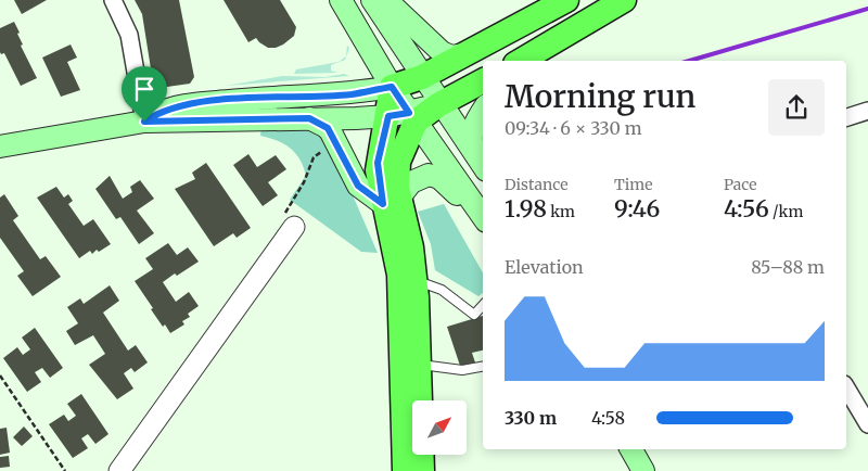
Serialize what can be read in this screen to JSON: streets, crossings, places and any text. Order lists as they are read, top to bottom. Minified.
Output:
{"north":"top right","page":{"heading":["Morning run","09:34 · 6 × 330 m"],"stats":[["Distance","1.98 km"],["Time","9:46"],["Pace","4:56 /km"]],"chart":["Elevation","85–88 m"],"list":[{"name":"330 m","note":"4:58"}]}}
